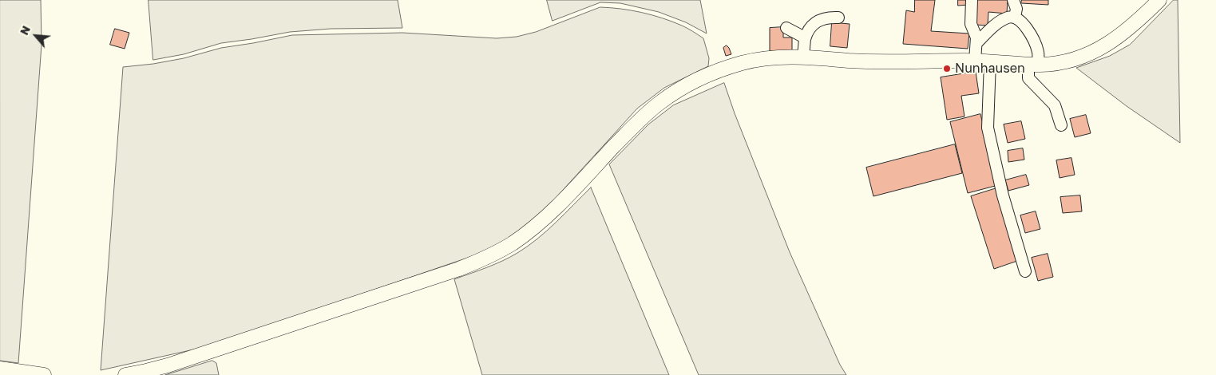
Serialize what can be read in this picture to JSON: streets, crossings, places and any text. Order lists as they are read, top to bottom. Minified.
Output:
{"places":["Nunhausen"],"north":"top left"}
